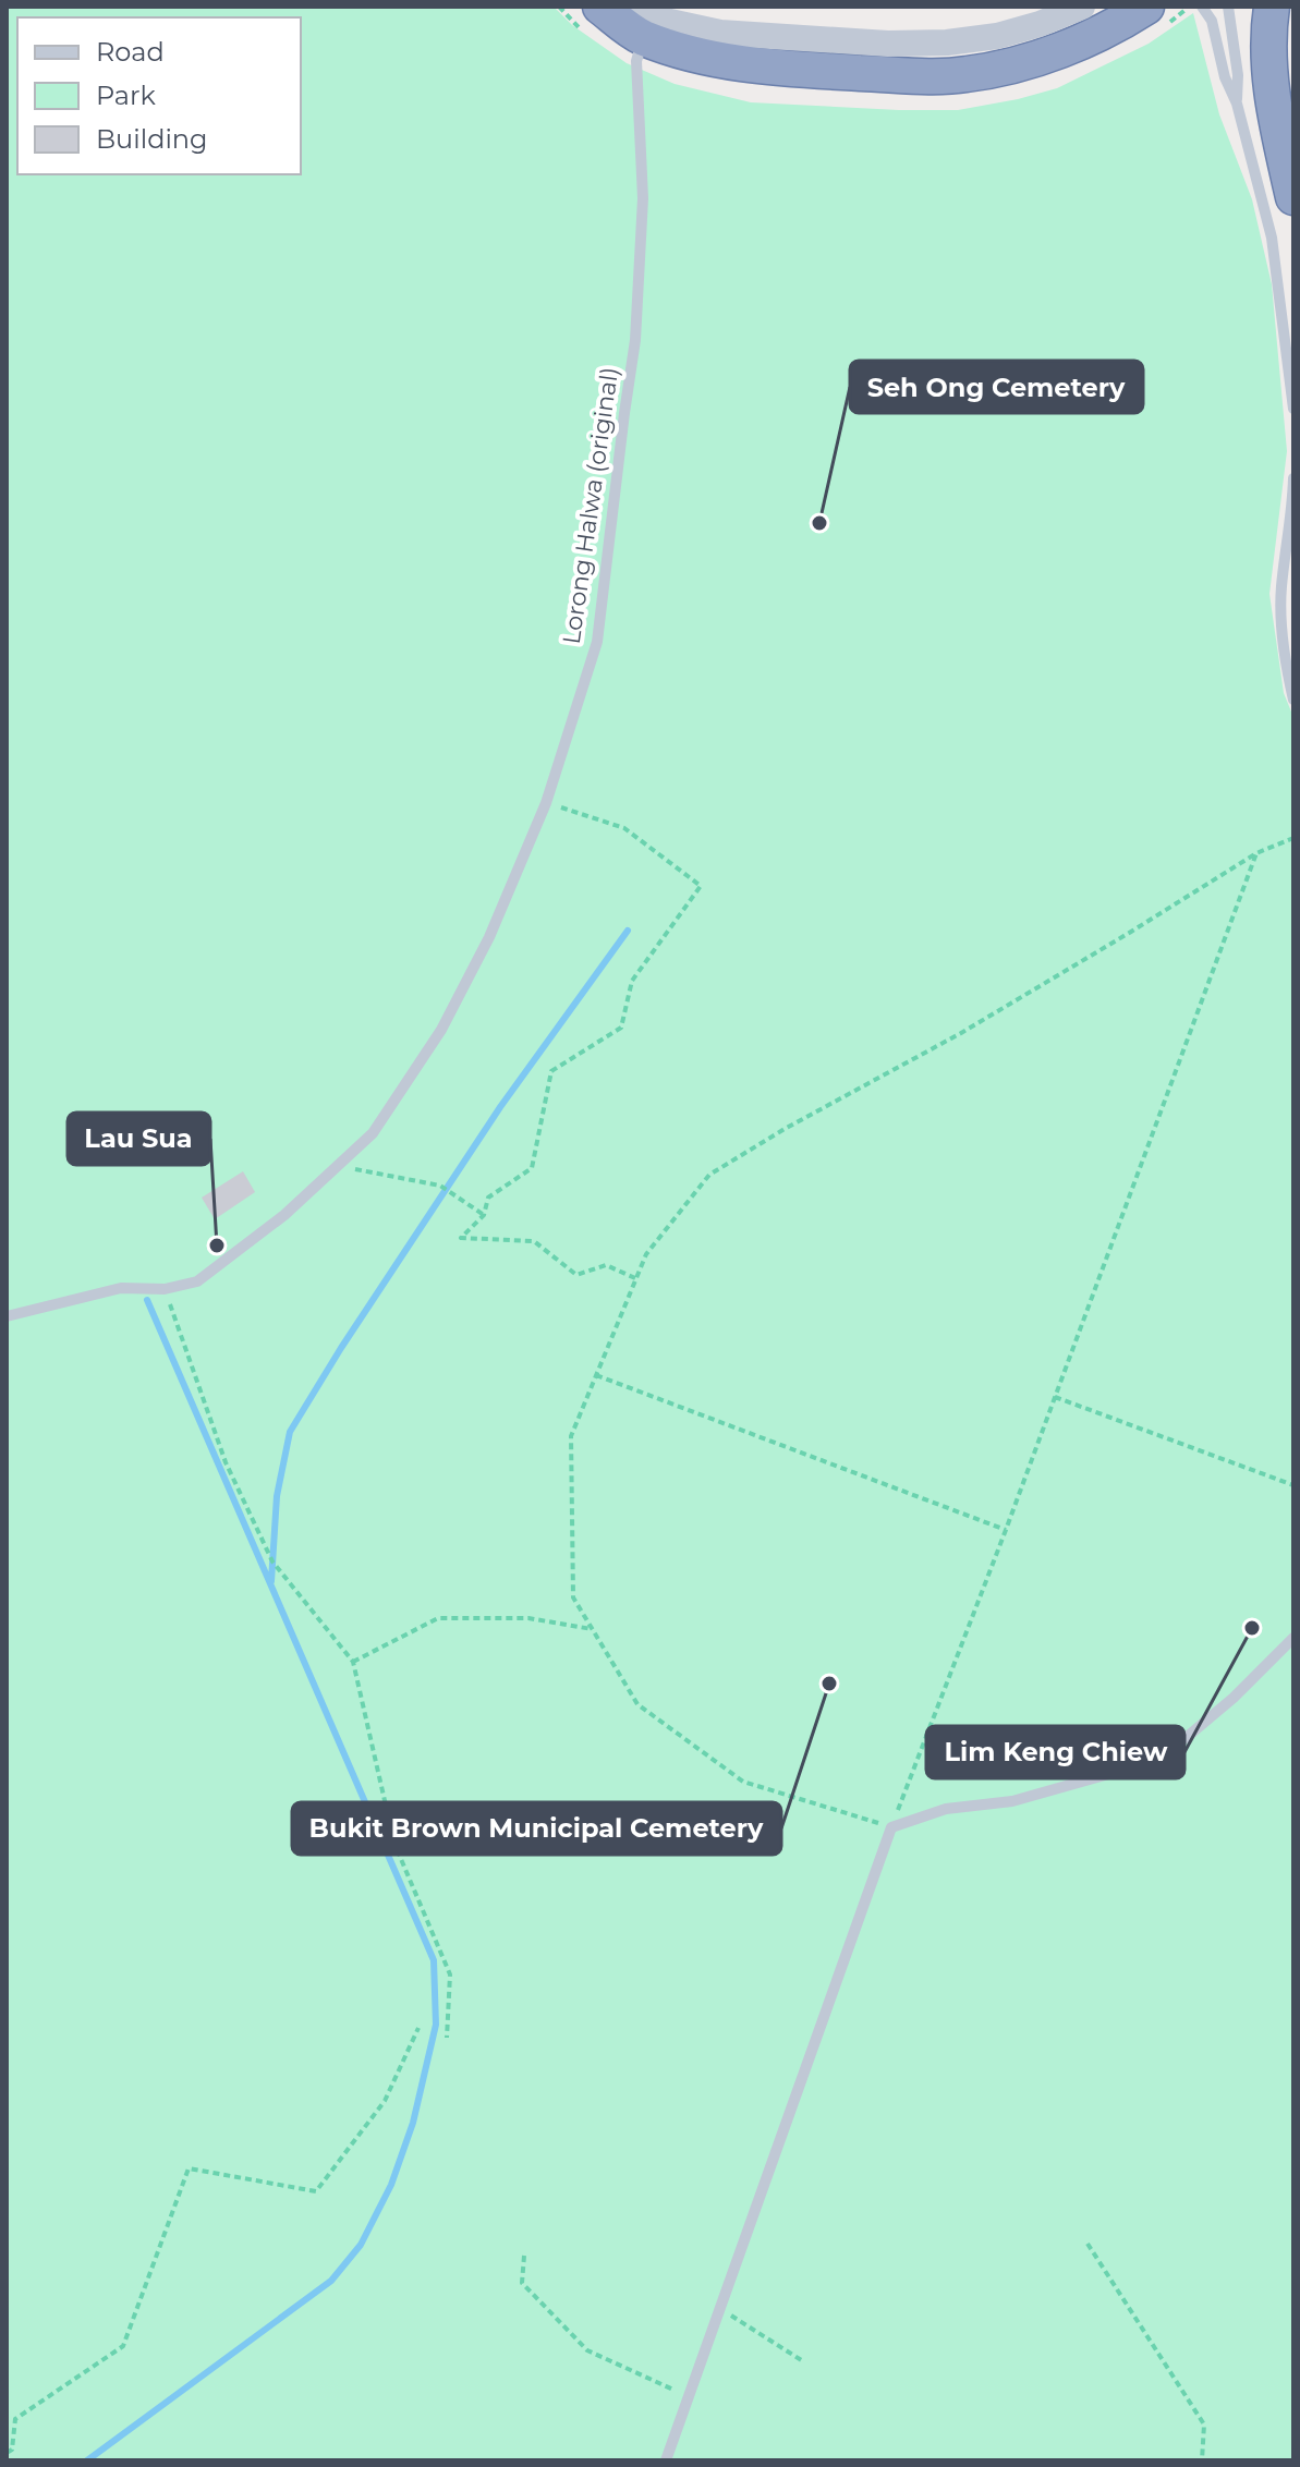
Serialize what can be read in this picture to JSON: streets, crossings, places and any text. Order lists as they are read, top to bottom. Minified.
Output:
{"streets":{"lane":["Lorong Halwa (original)"]},"places":["Seh Ong Cemetery","Lau Sua","Lim Keng Chiew","Bukit Brown Municipal Cemetery"],"legend":["Road","Park","Building"]}
